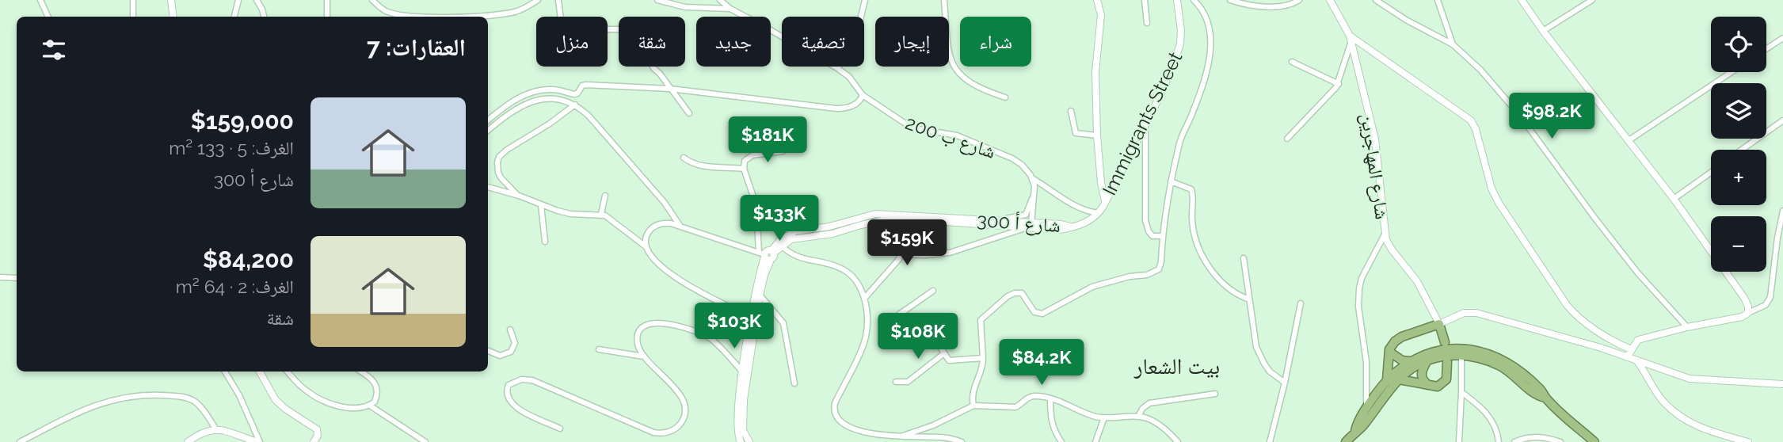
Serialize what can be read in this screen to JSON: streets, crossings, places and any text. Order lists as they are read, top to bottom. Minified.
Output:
{"streets":{"street":["Immigrants Street","شارع ب 200","شارع المهاجرين","شارع أ 300"]},"crossings":[["Immigrants Street","شارع أ 300"],["شارع ب 200","شارع أ 300"]],"districts":["بيت الشعار"],"page":{"map_buttons":["+","−"],"chip":["شراء","إيجار","تصفية","جديد","شقة","منزل"],"heading":"العقارات: 7","list":[{"name":"$159,000","note":"الغرف: 5 · 133 m² · شارع أ 300"},{"name":"$84,200","note":"الغرف: 2 · 64 m² · شقة"}],"price":["$98.2K","$181K","$133K","$159K","$103K","$108K","$84.2K"]}}
